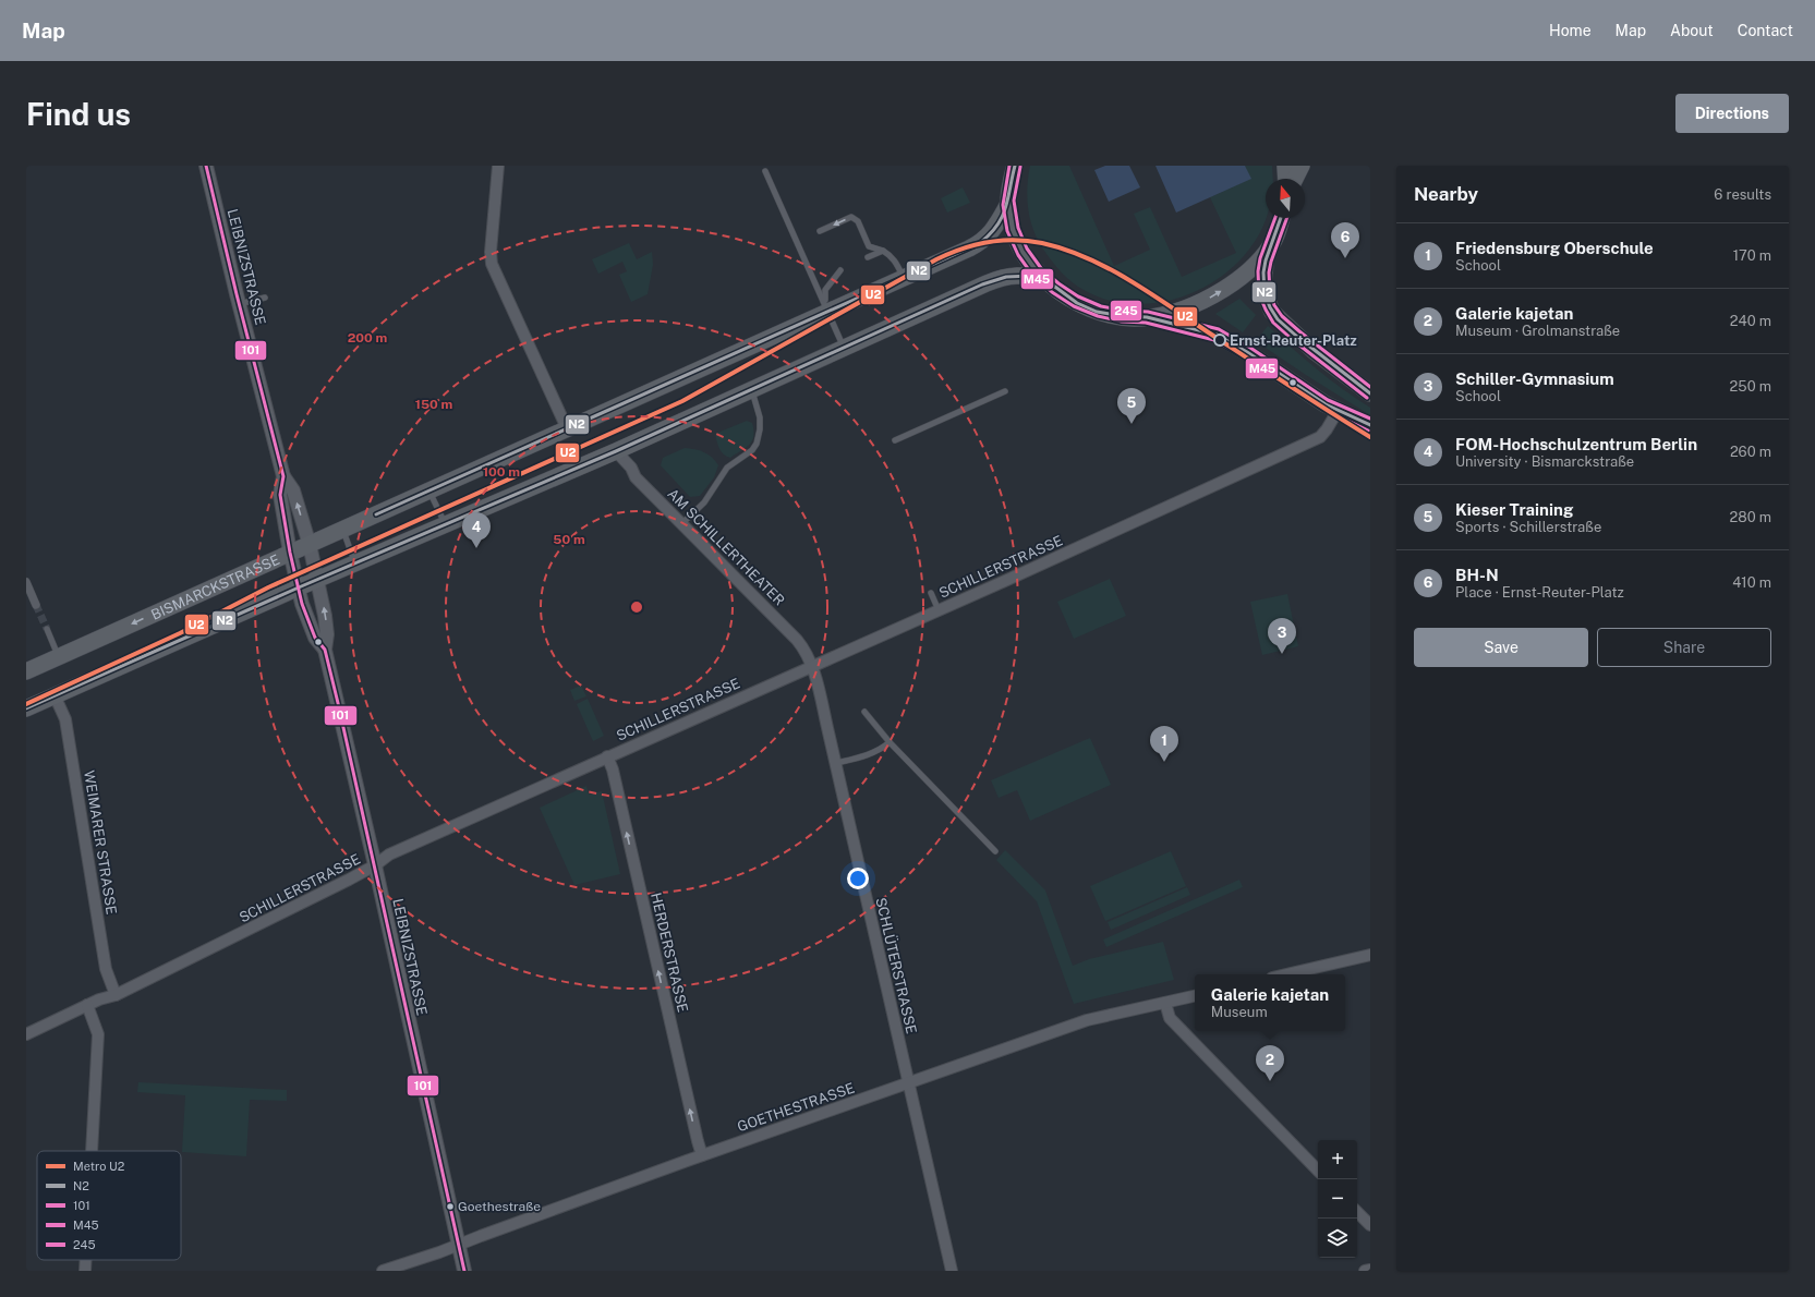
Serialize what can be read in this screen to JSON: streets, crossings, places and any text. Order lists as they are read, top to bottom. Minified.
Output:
{"streets":{"main road":["BISMARCKSTRASSE"],"street":["LEIBNIZSTRASSE","AM SCHILLERTHEATER","SCHILLERSTRASSE","WEIMARER STRASSE","HERDERSTRASSE","SCHLÜTERSTRASSE","GOETHESTRASSE"]},"crossings":[["LEIBNIZSTRASSE","SCHILLERSTRASSE"],["LEIBNIZSTRASSE","BISMARCKSTRASSE"],["LEIBNIZSTRASSE","GOETHESTRASSE"],["AM SCHILLERTHEATER","SCHILLERSTRASSE"],["AM SCHILLERTHEATER","SCHLÜTERSTRASSE"],["SCHILLERSTRASSE","WEIMARER STRASSE"],["SCHILLERSTRASSE","HERDERSTRASSE"],["SCHILLERSTRASSE","SCHLÜTERSTRASSE"],["HERDERSTRASSE","GOETHESTRASSE"],["SCHLÜTERSTRASSE","GOETHESTRASSE"]],"one_way":["HERDERSTRASSE"],"places":["Ernst-Reuter-Platz","Goethestraße"],"lines":["transit line N2","transit line 101","transit line M45","transit line 245","metro line U2"],"legend":["Metro U2","N2","101","M45","245"],"north":"top","page":{"header":"Map","nav":["Home","Map","About","Contact"],"buttons":["Directions",["Save","Share"]],"title":"Find us","heading":["Nearby","6 results"],"pins":["6","5","4","3","1","2"],"list":[{"mark":"1","name":"Friedensburg Oberschule","note":"School","value":"170 m"},{"mark":"2","name":"Galerie kajetan","note":"Museum · Grolmanstraße","value":"240 m"},{"mark":"3","name":"Schiller-Gymnasium","note":"School","value":"250 m"},{"mark":"4","name":"FOM-Hochschulzentrum Berlin","note":"University · Bismarckstraße","value":"260 m"},{"mark":"5","name":"Kieser Training","note":"Sports · Schillerstraße","value":"280 m"},{"mark":"6","name":"BH-N","note":"Place · Ernst-Reuter-Platz","value":"410 m"}],"popup":["Galerie kajetan","Museum"],"map_buttons":["+","−"]},"rings":["200 m","150 m","100 m","50 m"]}
